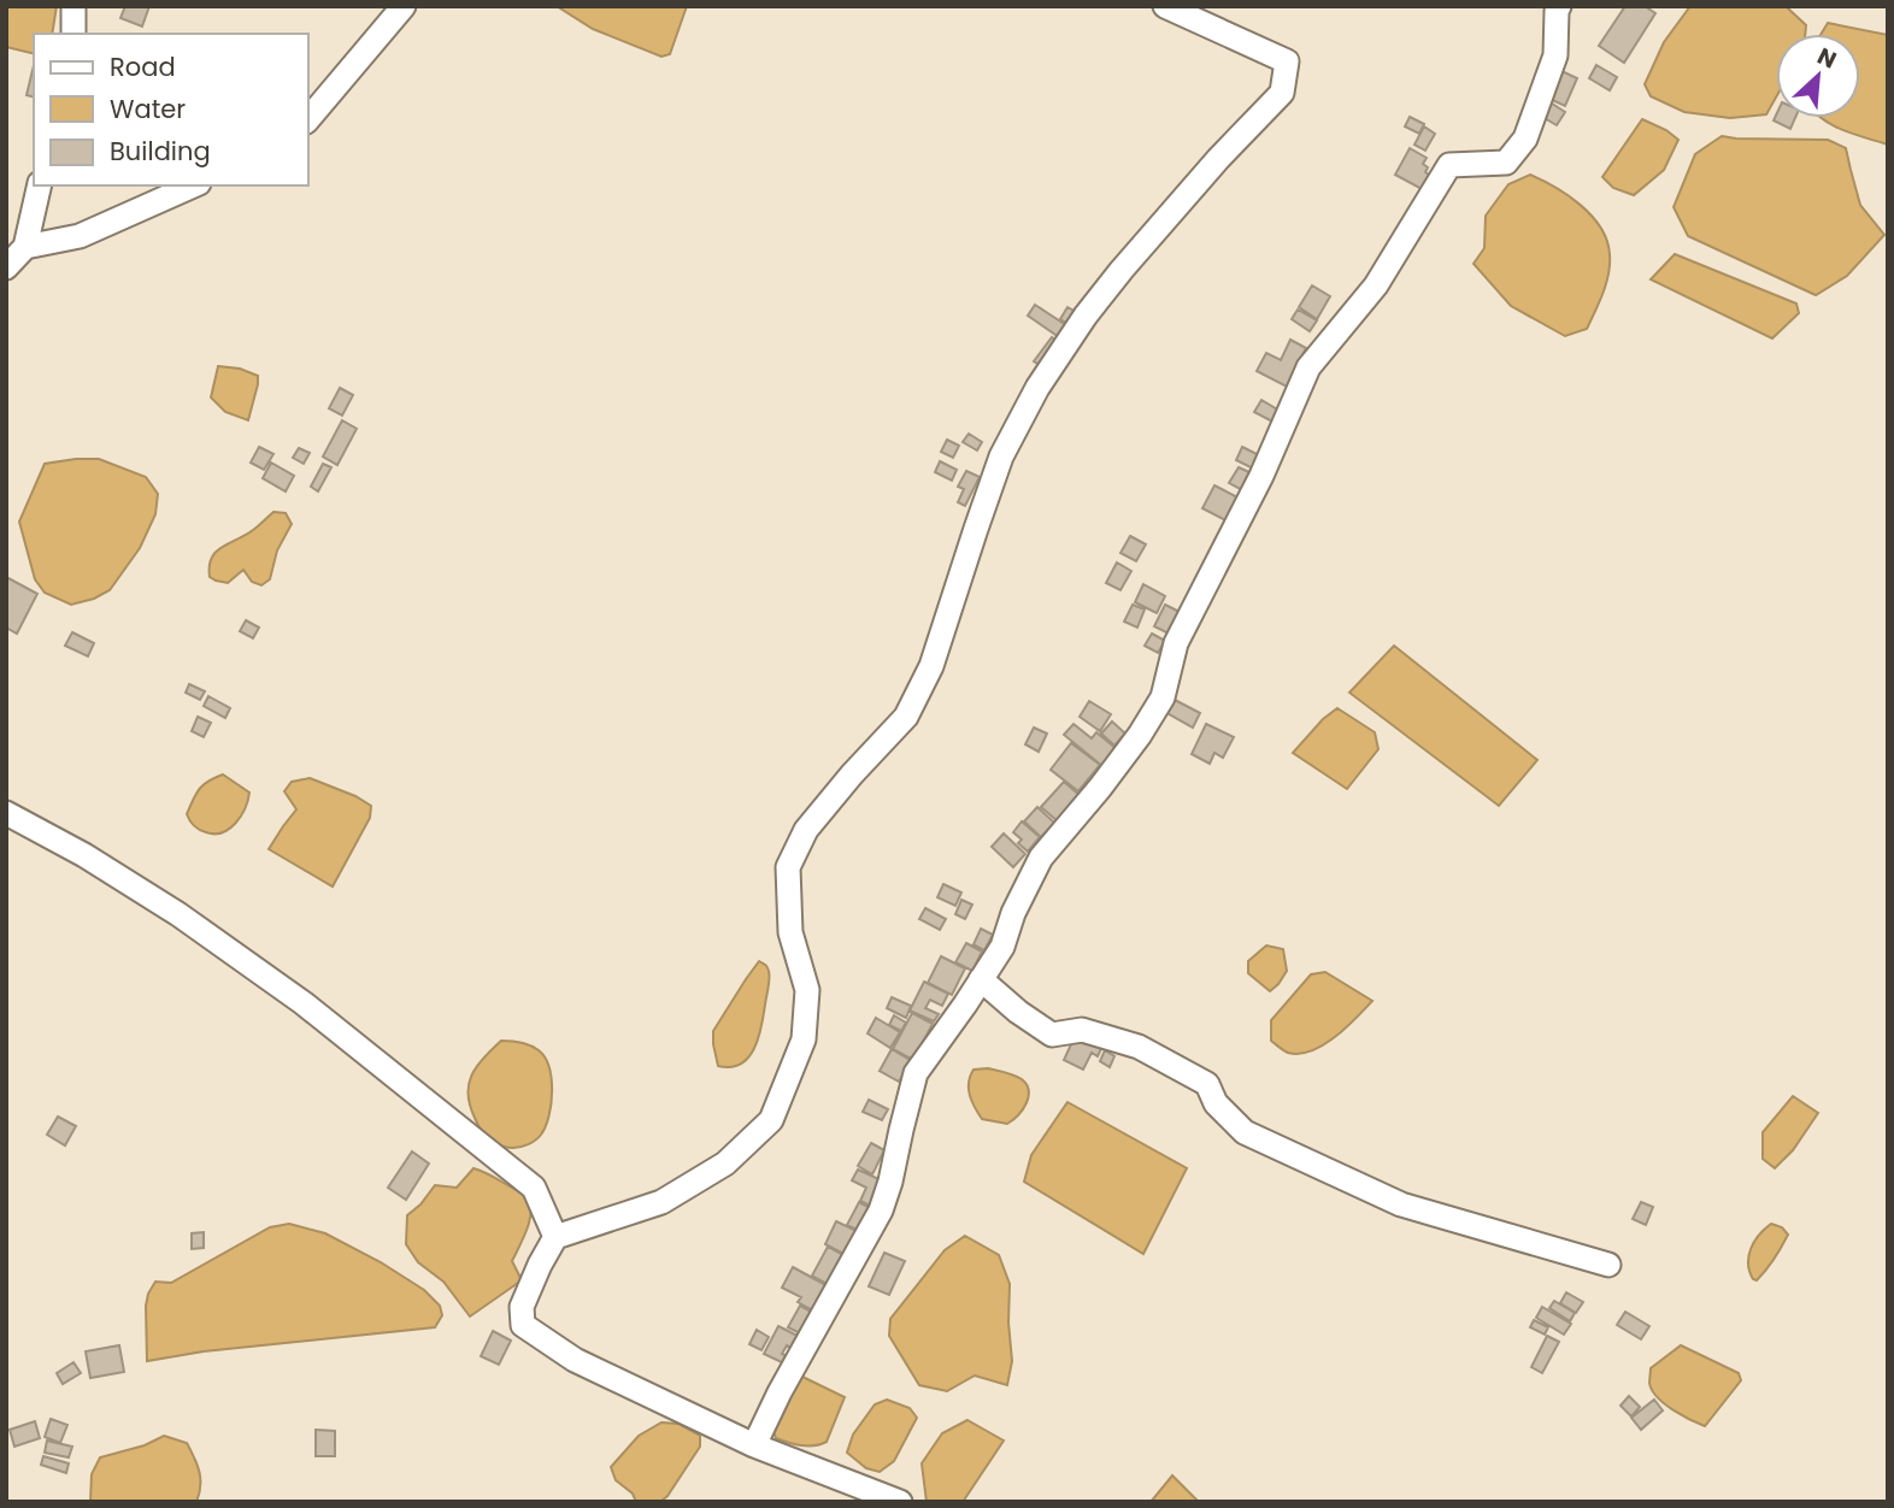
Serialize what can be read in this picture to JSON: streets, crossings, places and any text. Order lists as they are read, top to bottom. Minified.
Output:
{"legend":["Road","Water","Building"],"north":"top right"}
